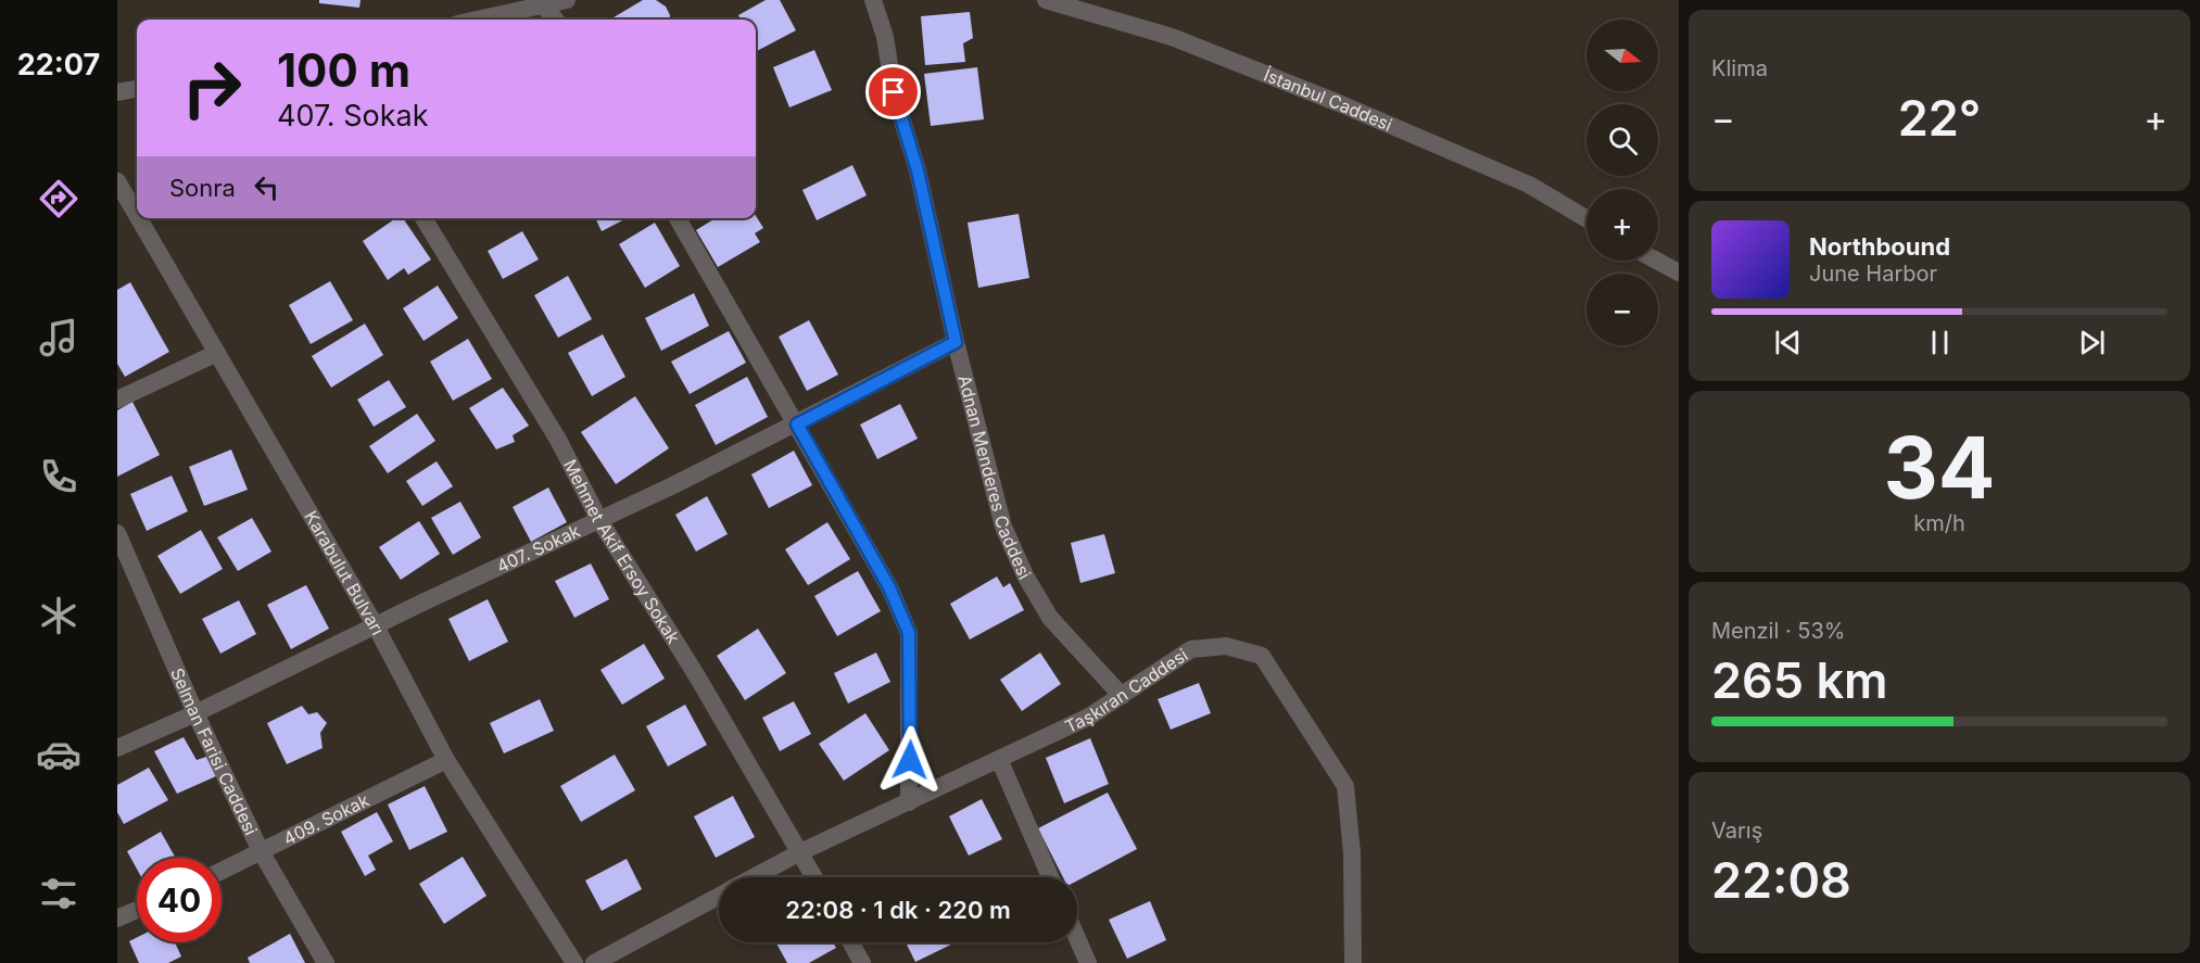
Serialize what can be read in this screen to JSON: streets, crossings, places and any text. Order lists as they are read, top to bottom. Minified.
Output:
{"streets":{"street":["İstanbul Caddesi","Adnan Menderes Caddesi","407. Sokak","Mehmet Akif Ersoy Sokak","Karabulut Bulvarı","Taşkıran Caddesi","Selman Farisi Caddesi","409. Sokak"]},"crossings":[["Adnan Menderes Caddesi","407. Sokak"],["Adnan Menderes Caddesi","Taşkıran Caddesi"],["407. Sokak","Mehmet Akif Ersoy Sokak"],["407. Sokak","Karabulut Bulvarı"],["407. Sokak","Selman Farisi Caddesi"],["Mehmet Akif Ersoy Sokak","Taşkıran Caddesi"],["Karabulut Bulvarı","409. Sokak"],["Selman Farisi Caddesi","409. Sokak"]],"north":"right","page":{"tabs":"22:07","tile":["Klima",["34","km/h"],["Menzil · 53%","265 km"],["Varış","22:08"]],"map_buttons":["+","−"],"turn":["100 m","407. Sokak"],"heat":["−","22°","+"],"then":"Sonra","song":["Northbound","June Harbor"],"limit":"40","trip":"22:08 · 1 dk · 220 m"}}
